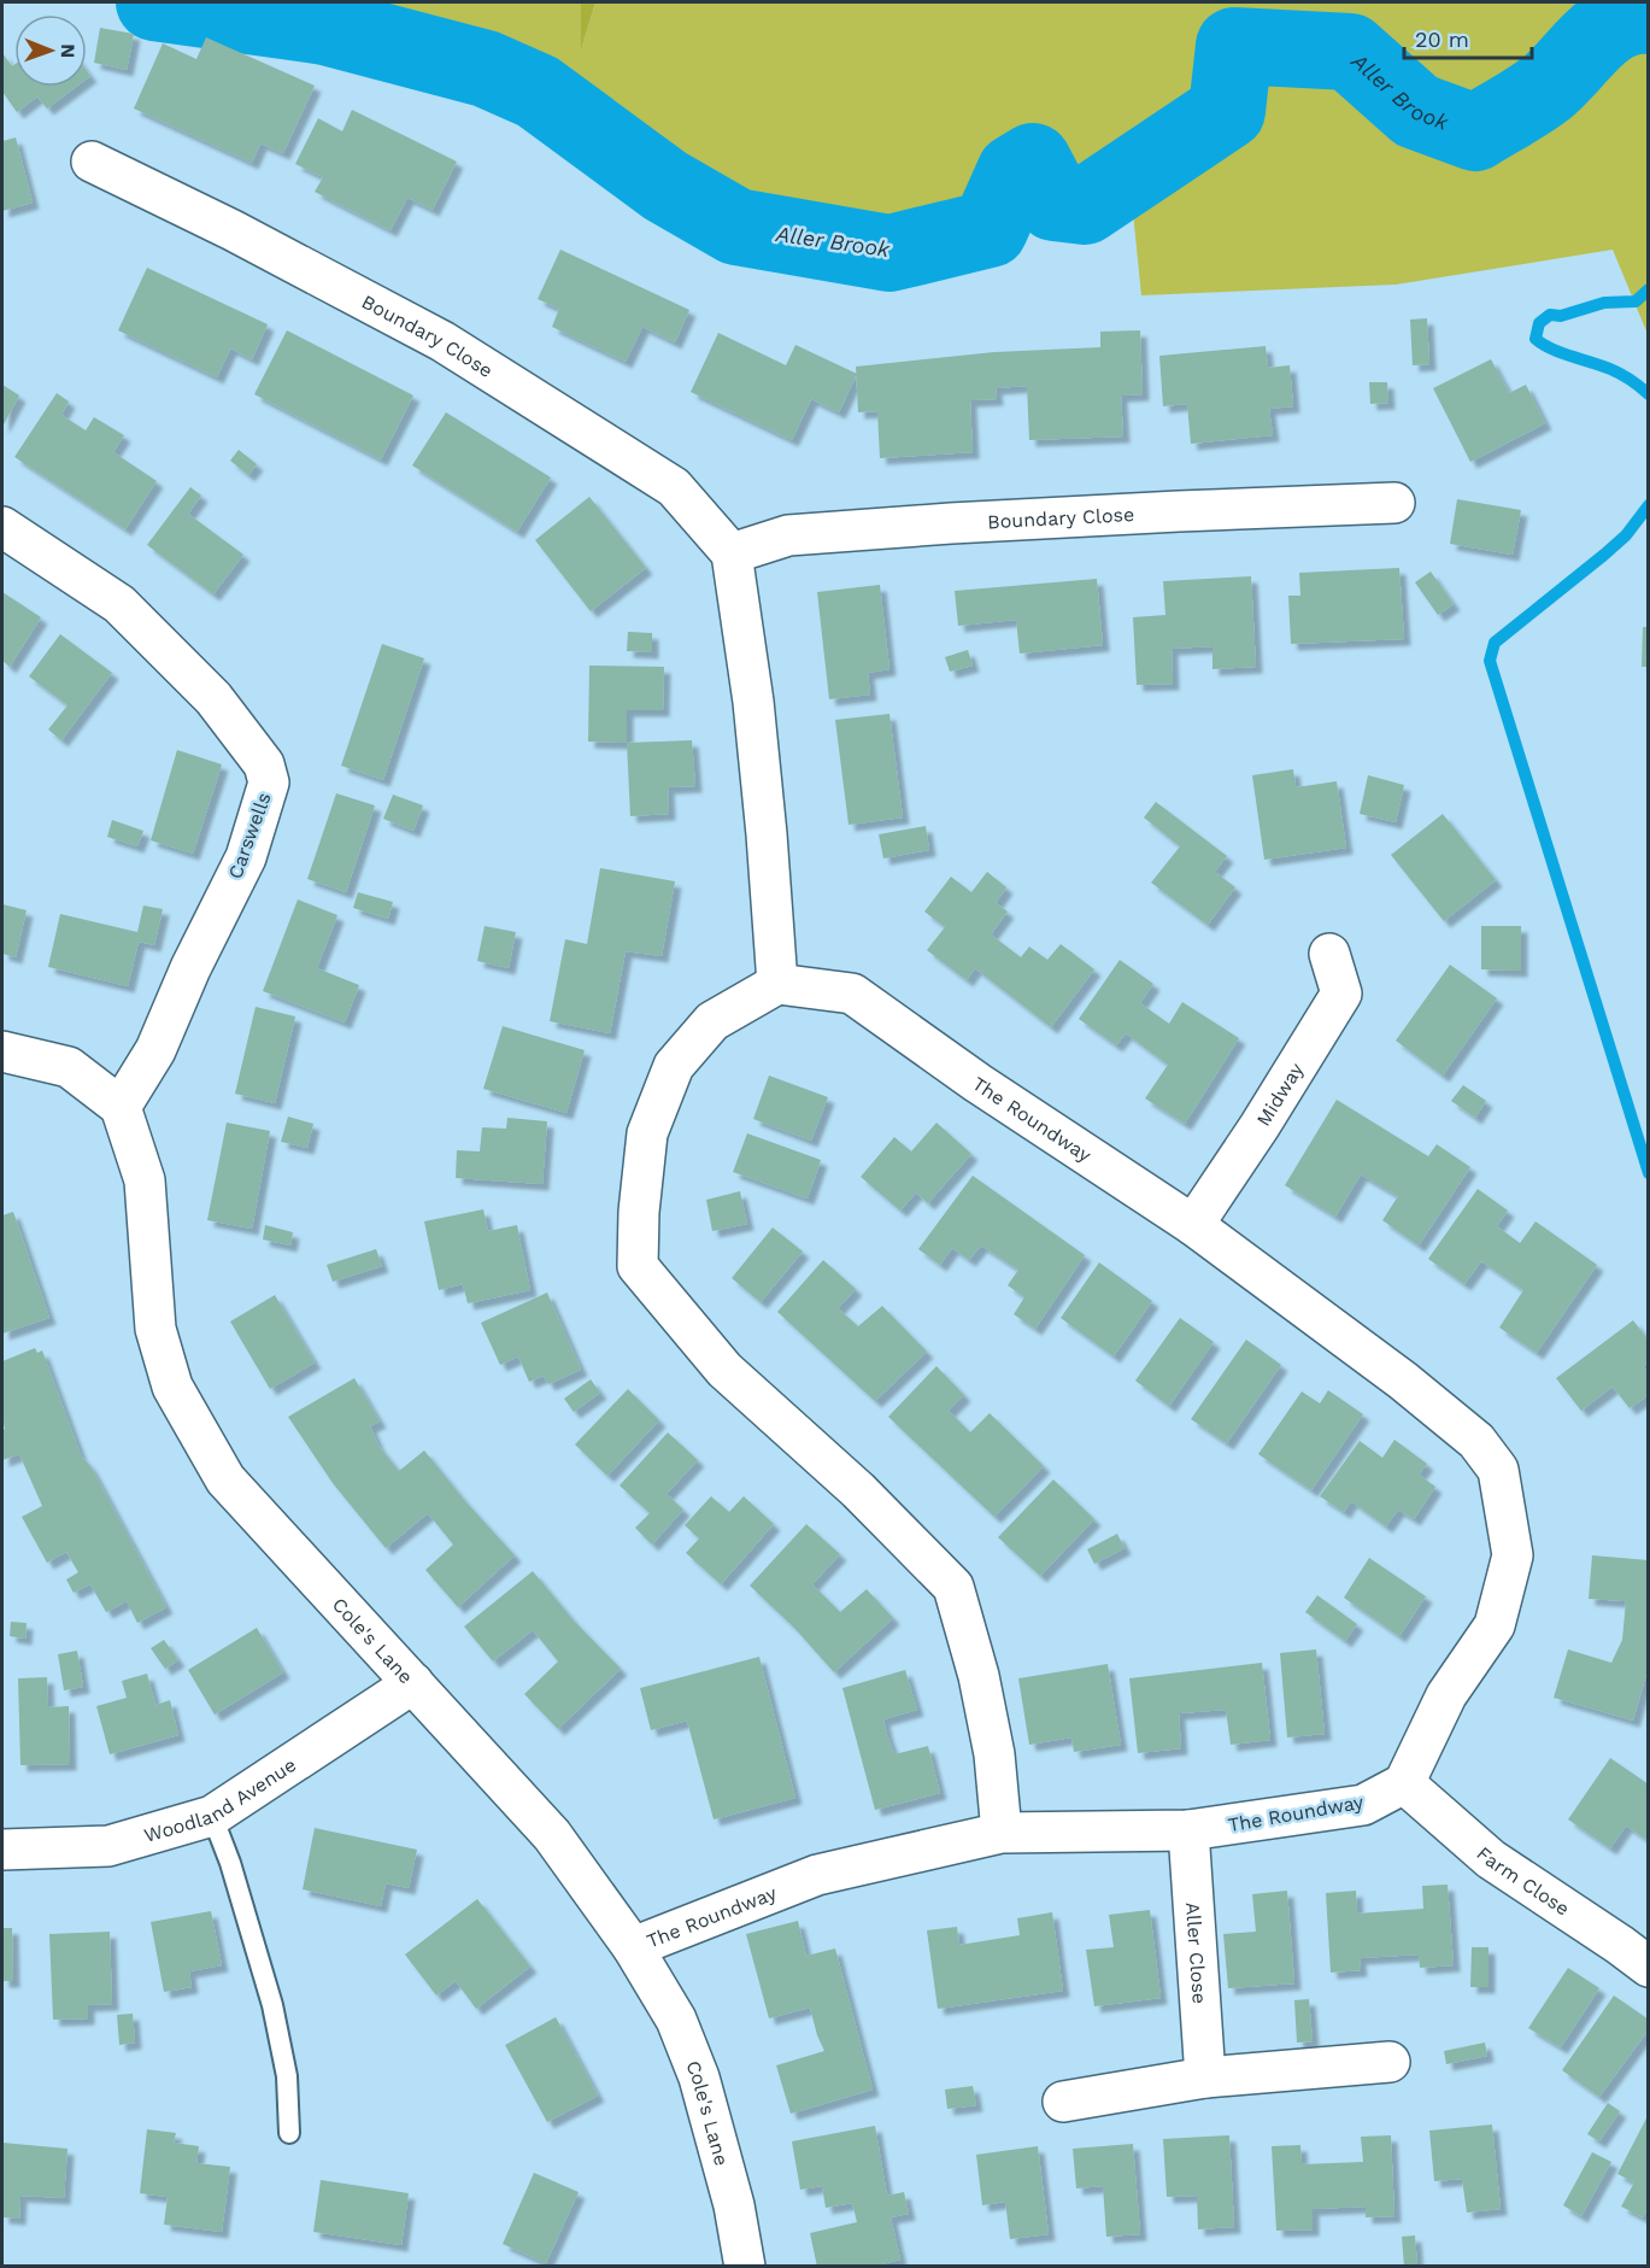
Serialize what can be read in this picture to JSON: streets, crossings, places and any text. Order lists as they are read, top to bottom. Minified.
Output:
{"streets":{"street":["Boundary Close","Carswells","Midway","The Roundway","Cole's Lane","Woodland Avenue","Farm Close","Aller Close"]},"crossings":[["Carswells","Cole's Lane"],["Midway","The Roundway"],["The Roundway","Cole's Lane"],["The Roundway","Farm Close"],["The Roundway","Aller Close"],["Cole's Lane","Woodland Avenue"]],"water":["Aller Brook"],"scale_bar":"20 m","north":"right"}
